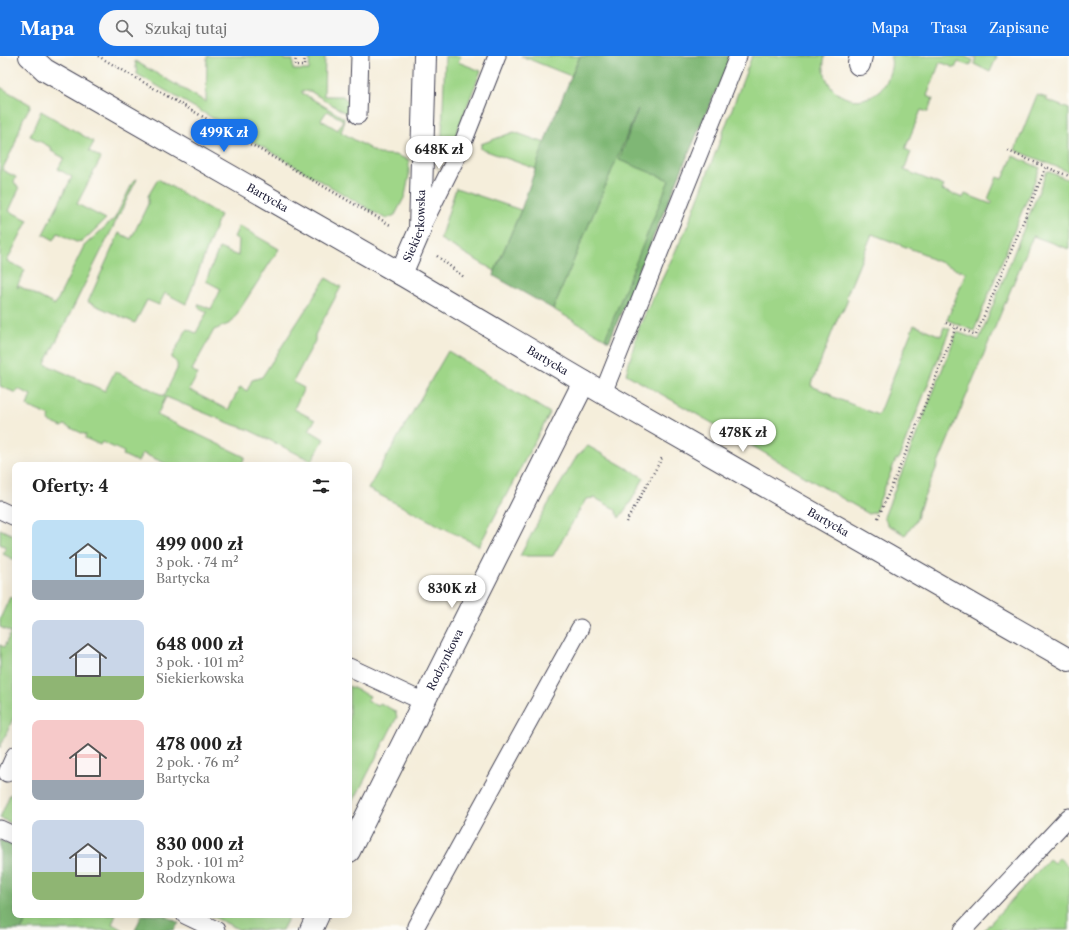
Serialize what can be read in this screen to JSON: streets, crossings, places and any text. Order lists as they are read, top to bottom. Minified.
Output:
{"streets":{"street":["Bartycka","Siekierkowska","Rodzynkowa"]},"crossings":[["Bartycka","Siekierkowska"],["Bartycka","Rodzynkowa"]],"page":{"header":"Mapa","search":"Szukaj tutaj","nav":["Mapa","Trasa","Zapisane"],"price":["499K zł","648K zł","478K zł","830K zł"],"heading":"Oferty: 4","list":[{"name":"499 000 zł","note":"3 pok. · 74 m² · Bartycka"},{"name":"648 000 zł","note":"3 pok. · 101 m² · Siekierkowska"},{"name":"478 000 zł","note":"2 pok. · 76 m² · Bartycka"},{"name":"830 000 zł","note":"3 pok. · 101 m² · Rodzynkowa"}]}}
